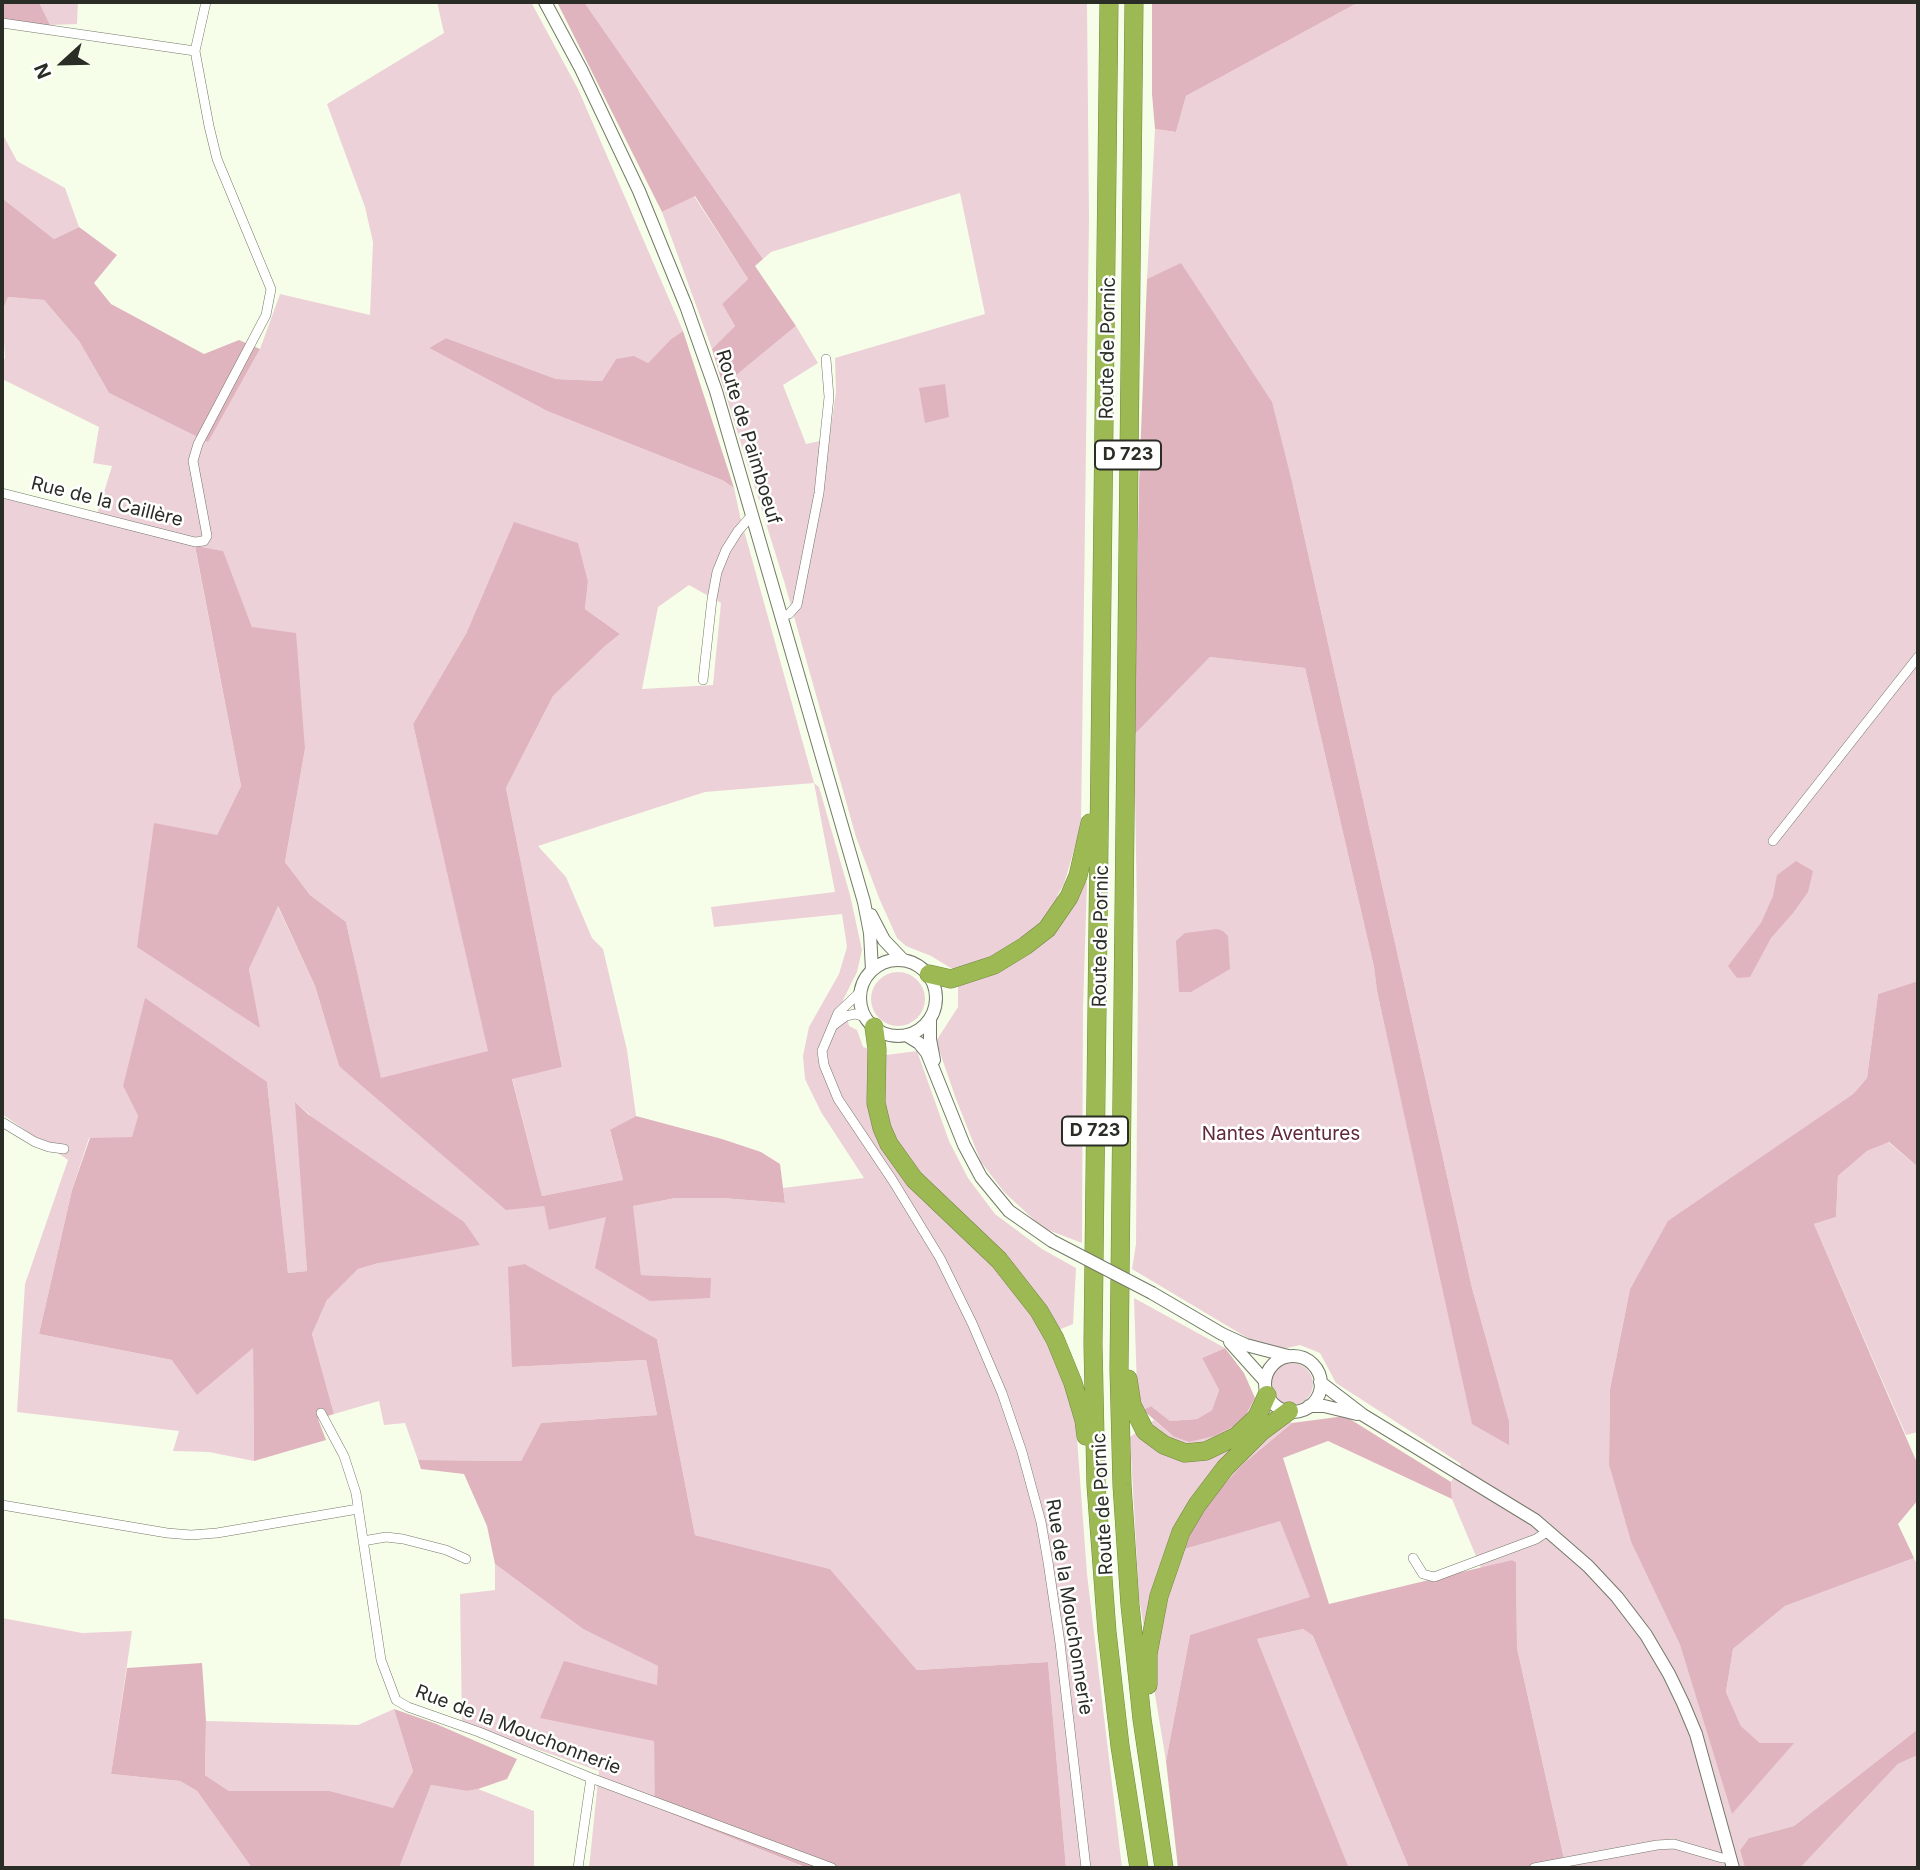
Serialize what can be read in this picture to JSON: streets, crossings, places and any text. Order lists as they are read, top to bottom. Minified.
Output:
{"streets":{"highway":["Route de Pornic","D 723"],"street":["Route de Paimboeuf","Rue de la Caillère","Rue de la Mouchonnerie"]},"crossings":[["Route de Paimboeuf","Rue de la Mouchonnerie"]],"parks":["Nantes Aventures"],"north":"left"}
